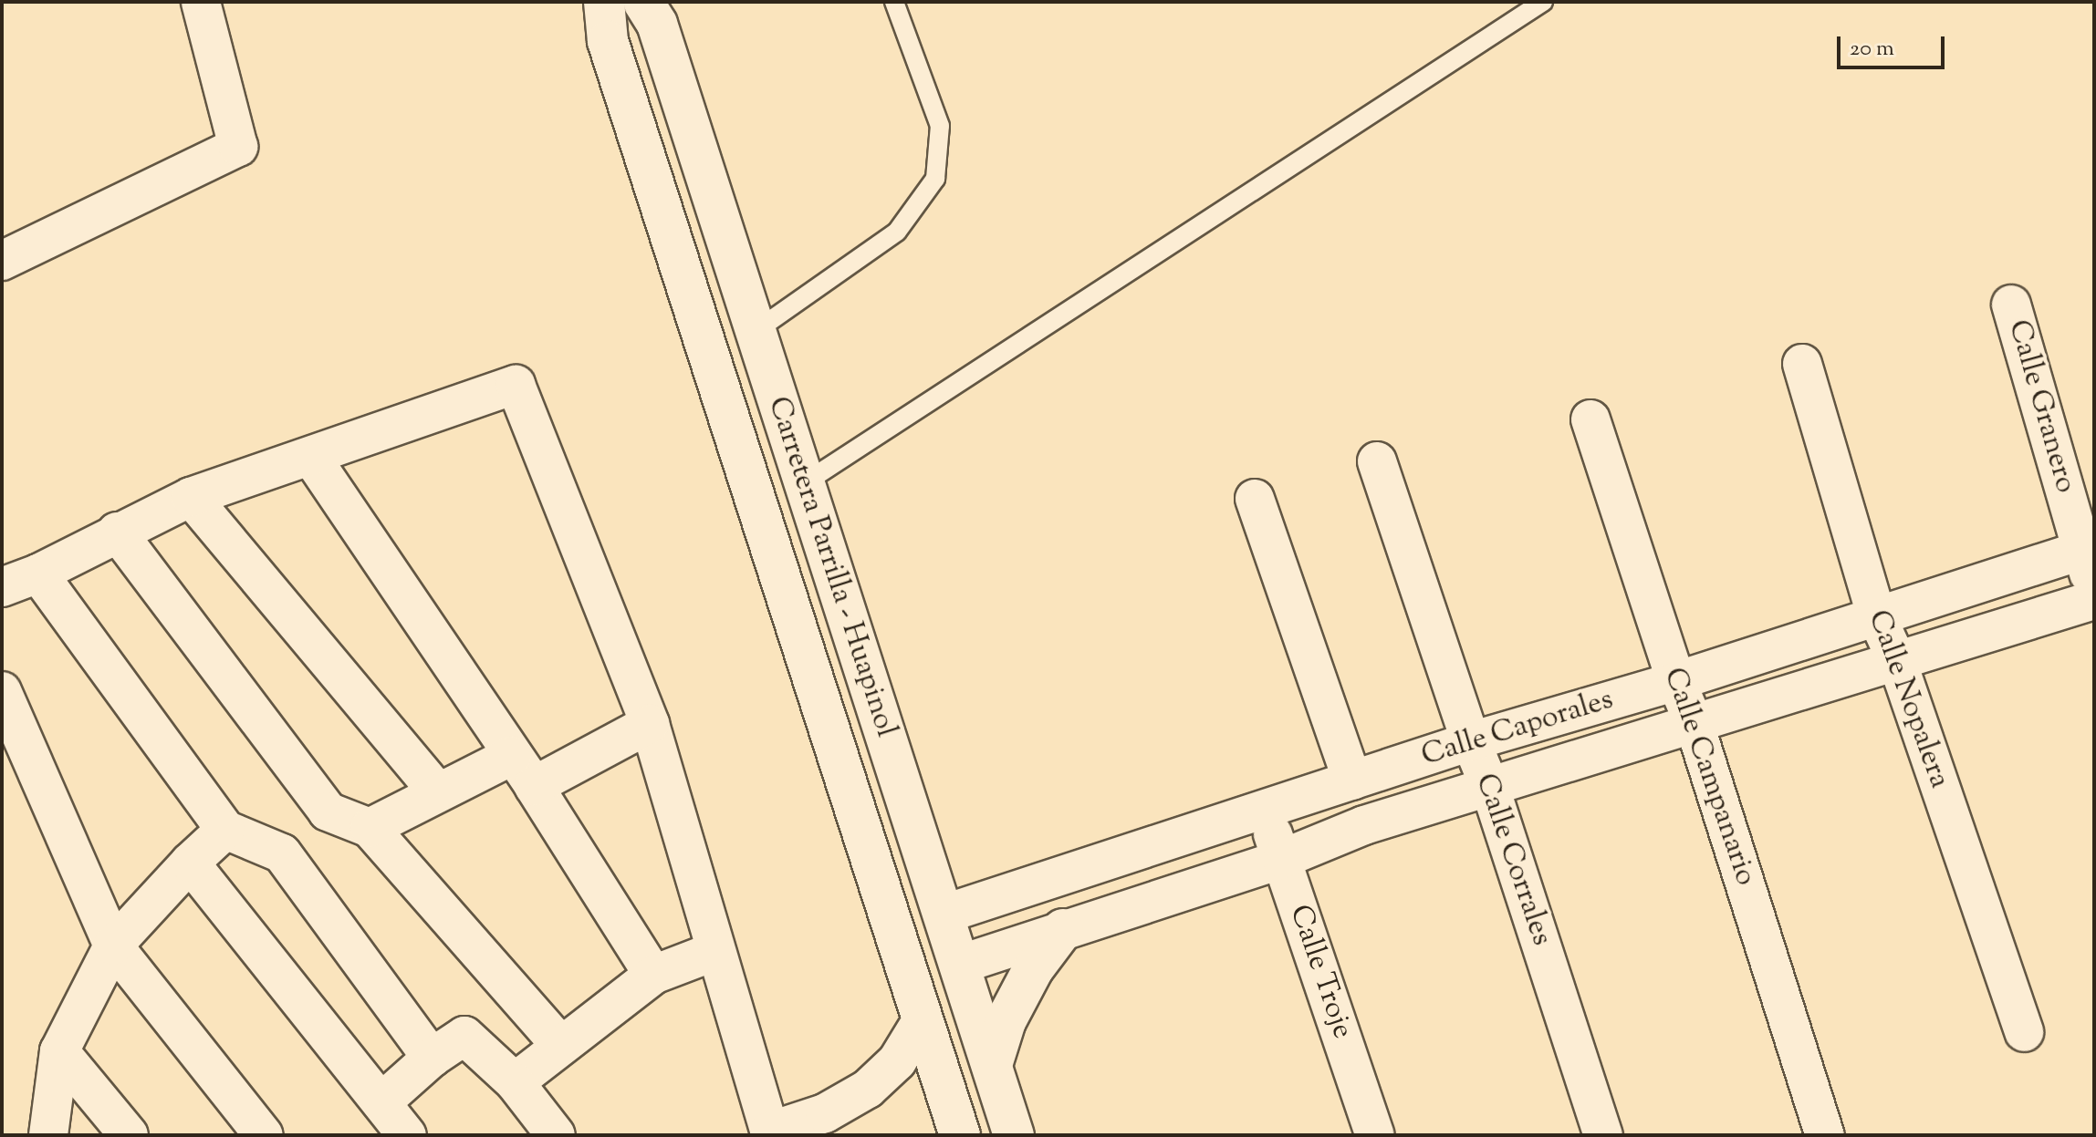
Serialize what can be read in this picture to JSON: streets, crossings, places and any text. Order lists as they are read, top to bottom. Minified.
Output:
{"streets":{"main road":["Carretera Parrilla - Huapinol"],"street":["Calle Granero","Calle Nopalera","Calle Caporales","Calle Campanario","Calle Corrales","Calle Troje"]},"crossings":[["Calle Granero","Calle Caporales"],["Carretera Parrilla - Huapinol","Calle Caporales"],["Calle Nopalera","Calle Caporales"],["Calle Caporales","Calle Campanario"],["Calle Caporales","Calle Corrales"],["Calle Caporales","Calle Troje"]],"scale_bar":"20 m"}
